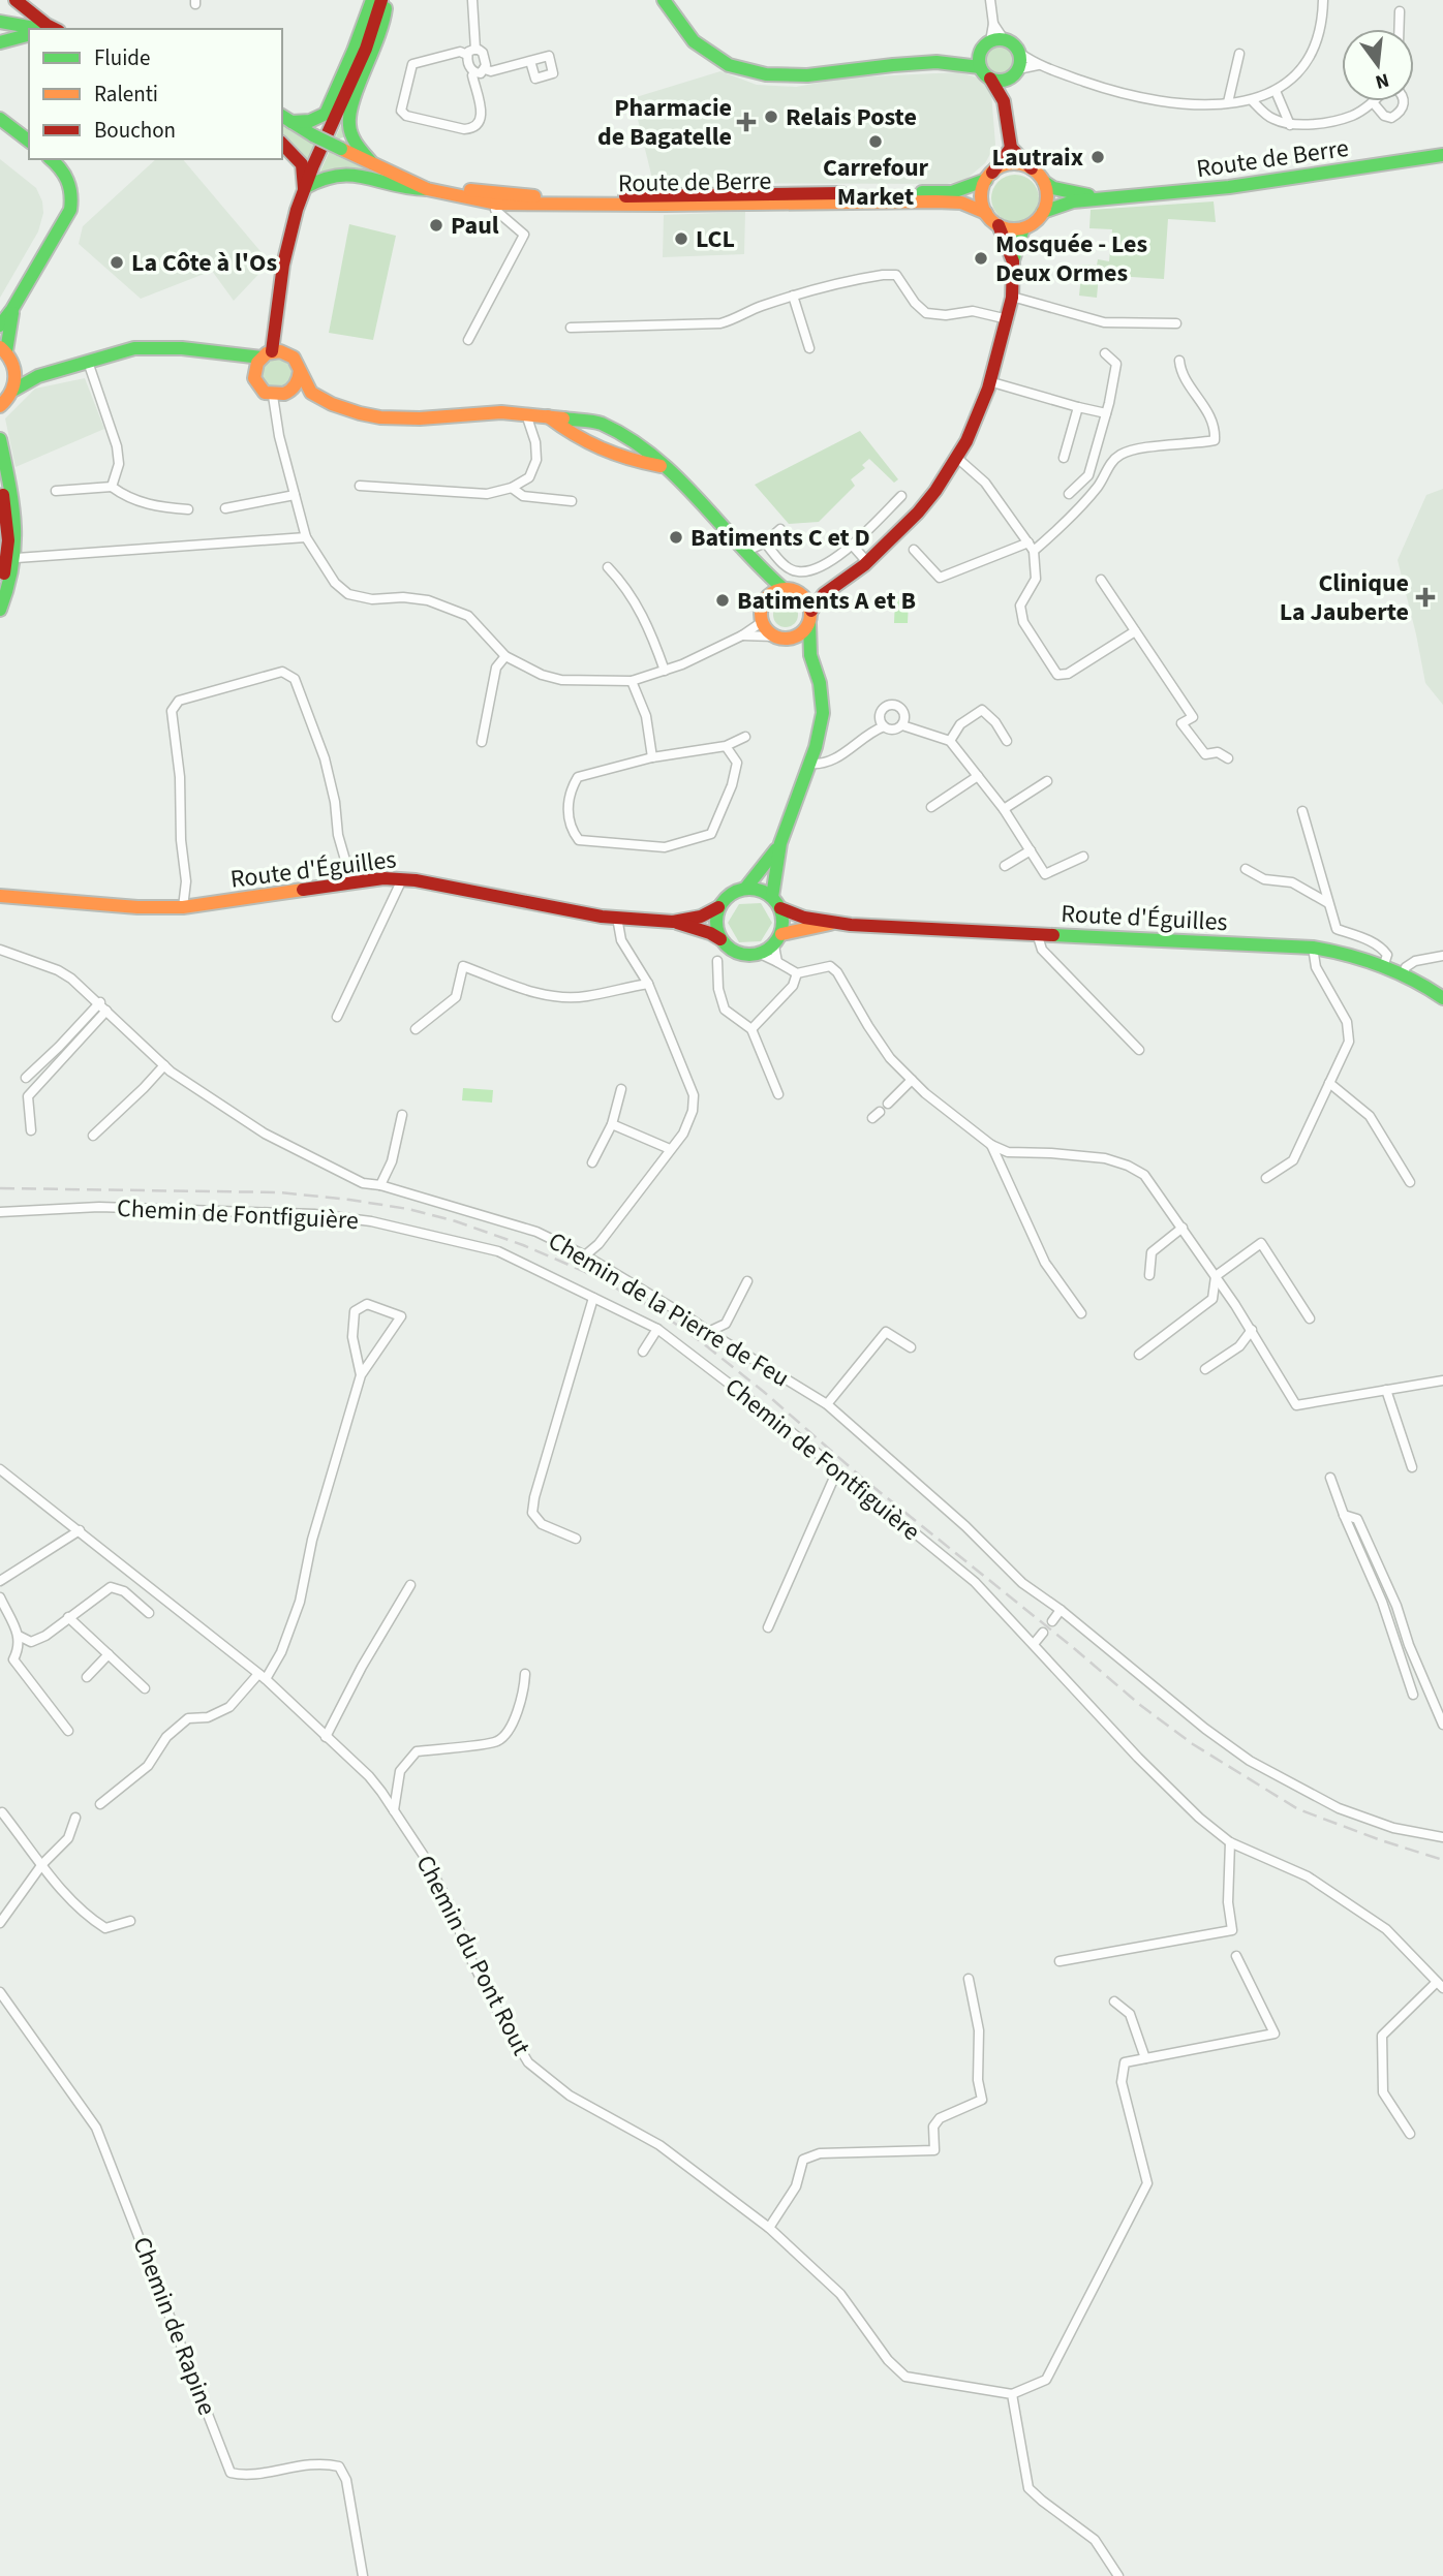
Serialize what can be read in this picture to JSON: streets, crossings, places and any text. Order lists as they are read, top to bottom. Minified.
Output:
{"streets":{"street":["Route de Berre","Route d'Éguilles","Chemin de Fontfiguière","Chemin de la Pierre de Feu","Chemin du Pont Rout","Chemin de Rapine"]},"places":{"other":["Relais Poste","Carrefour Market","Lautraix","Paul","LCL","Mosquée - Les Deux Ormes","La Côte à l'Os","Batiments C et D","Batiments A et B"],"health":["Pharmacie de Bagatelle","Clinique La Jauberte"]},"legend":["Fluide","Ralenti","Bouchon"],"north":"bottom"}
